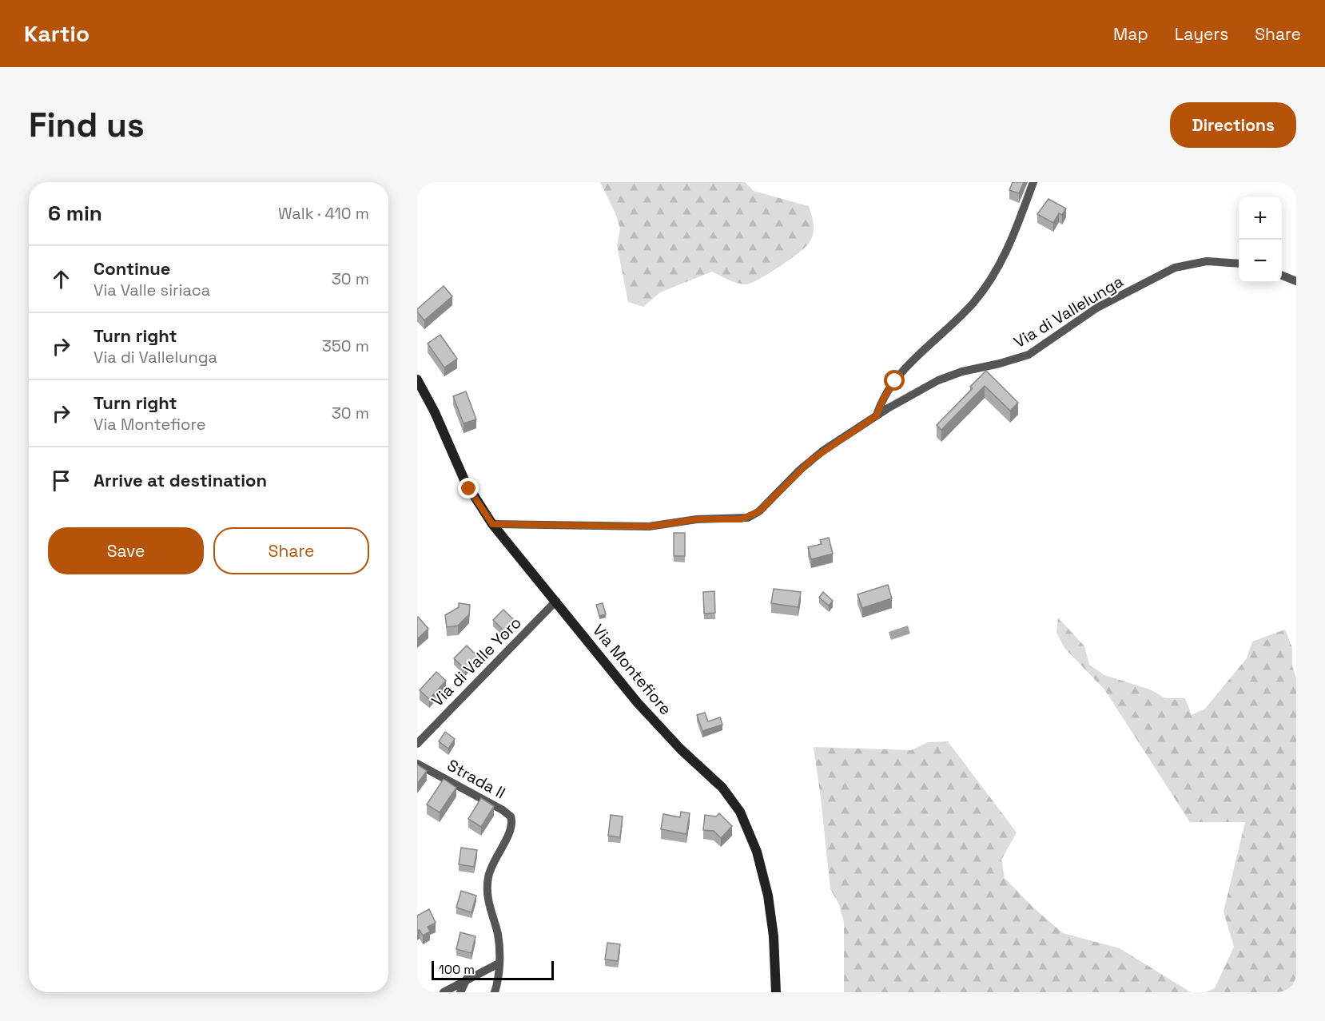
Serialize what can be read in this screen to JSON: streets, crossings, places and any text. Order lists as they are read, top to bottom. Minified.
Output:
{"streets":{"main road":["Via Montefiore"],"street":["Via di Vallelunga","Via di Valle Yoro","Strada II"]},"crossings":[["Via di Vallelunga","Via Montefiore"],["Via di Valle Yoro","Via Montefiore"]],"scale_bar":"100 m","page":{"header":"Kartio","nav":["Map","Layers","Share"],"buttons":["Directions",["Save","Share"]],"title":"Find us","heading":["6 min","Walk · 410 m"],"map_buttons":["+","−"],"list":[["Continue","Via Valle siriaca","30 m"],["Turn right","Via di Vallelunga","350 m"],["Turn right","Via Montefiore","30 m"],"Arrive at destination"],"scale":"100 m"}}
